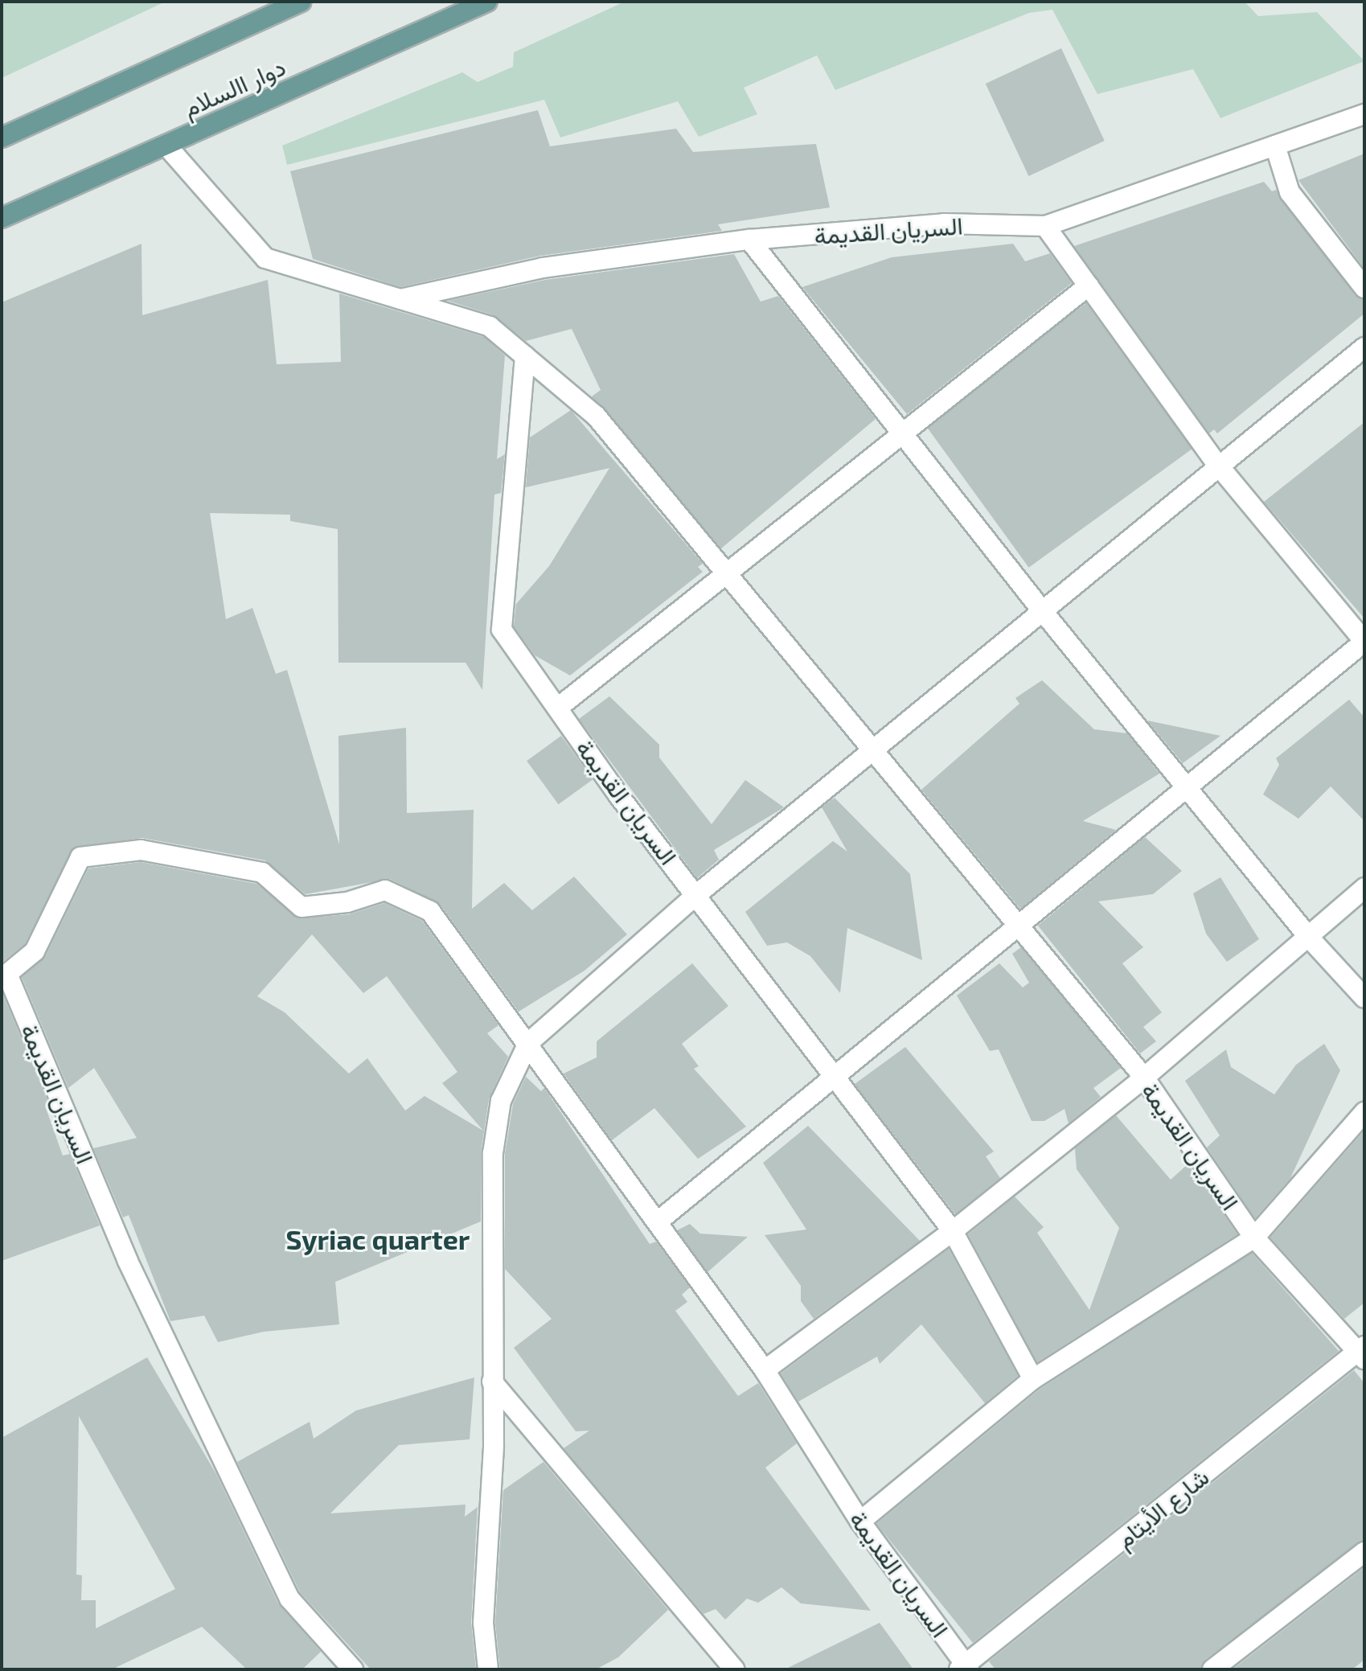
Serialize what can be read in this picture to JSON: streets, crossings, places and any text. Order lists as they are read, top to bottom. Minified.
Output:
{"streets":{"main road":["دوار االسلام"],"street":["السريان القديمة","شارع الأيتام"]},"crossings":[["دوار االسلام","السريان القديمة"],["السريان القديمة","شارع الأيتام"]],"districts":["Syriac quarter"]}
